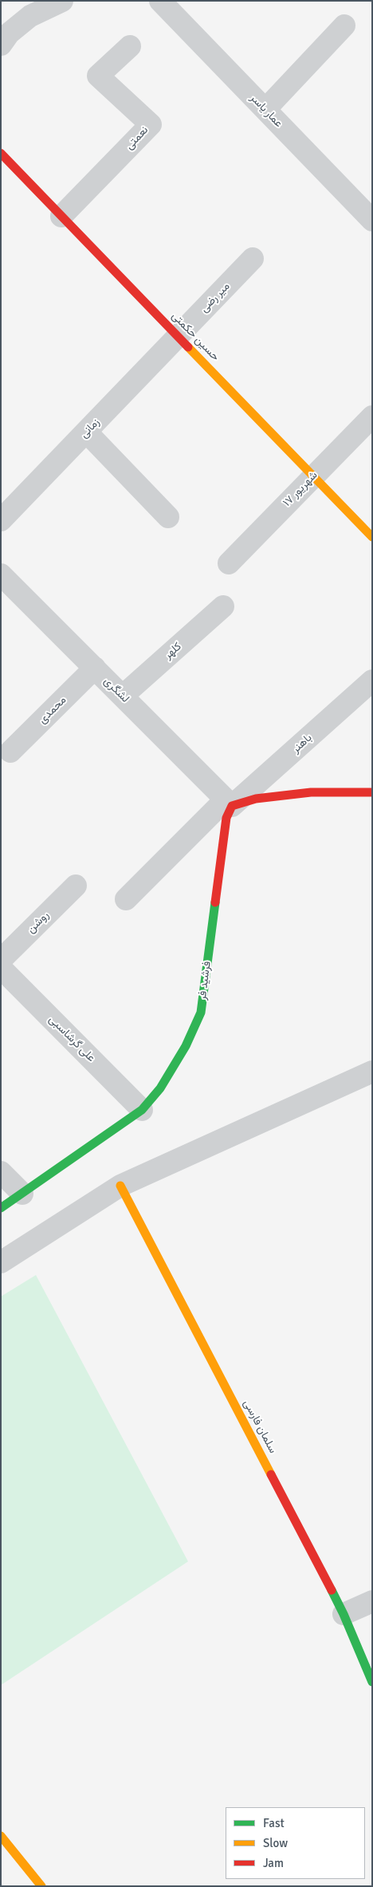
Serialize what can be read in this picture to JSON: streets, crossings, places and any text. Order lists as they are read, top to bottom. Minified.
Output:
{"streets":{"street":["عمار یاسر","نعمتی","میر رضی","حسین حکمتی","زمانی","۱۷ شهریور","کلهر","لشگری","محمدی","باهنر","روشن","فرشید فر","علی گرشاسبی","سلمان فارسی"]},"crossings":[["نعمتی","حسین حکمتی"],["میر رضی","حسین حکمتی"],["میر رضی","زمانی"],["حسین حکمتی","زمانی"],["حسین حکمتی","۱۷ شهریور"],["کلهر","لشگری"],["لشگری","محمدی"],["لشگری","باهنر"],["لشگری","فرشید فر"],["باهنر","فرشید فر"],["فرشید فر","علی گرشاسبی"]],"legend":["Fast","Slow","Jam"]}
